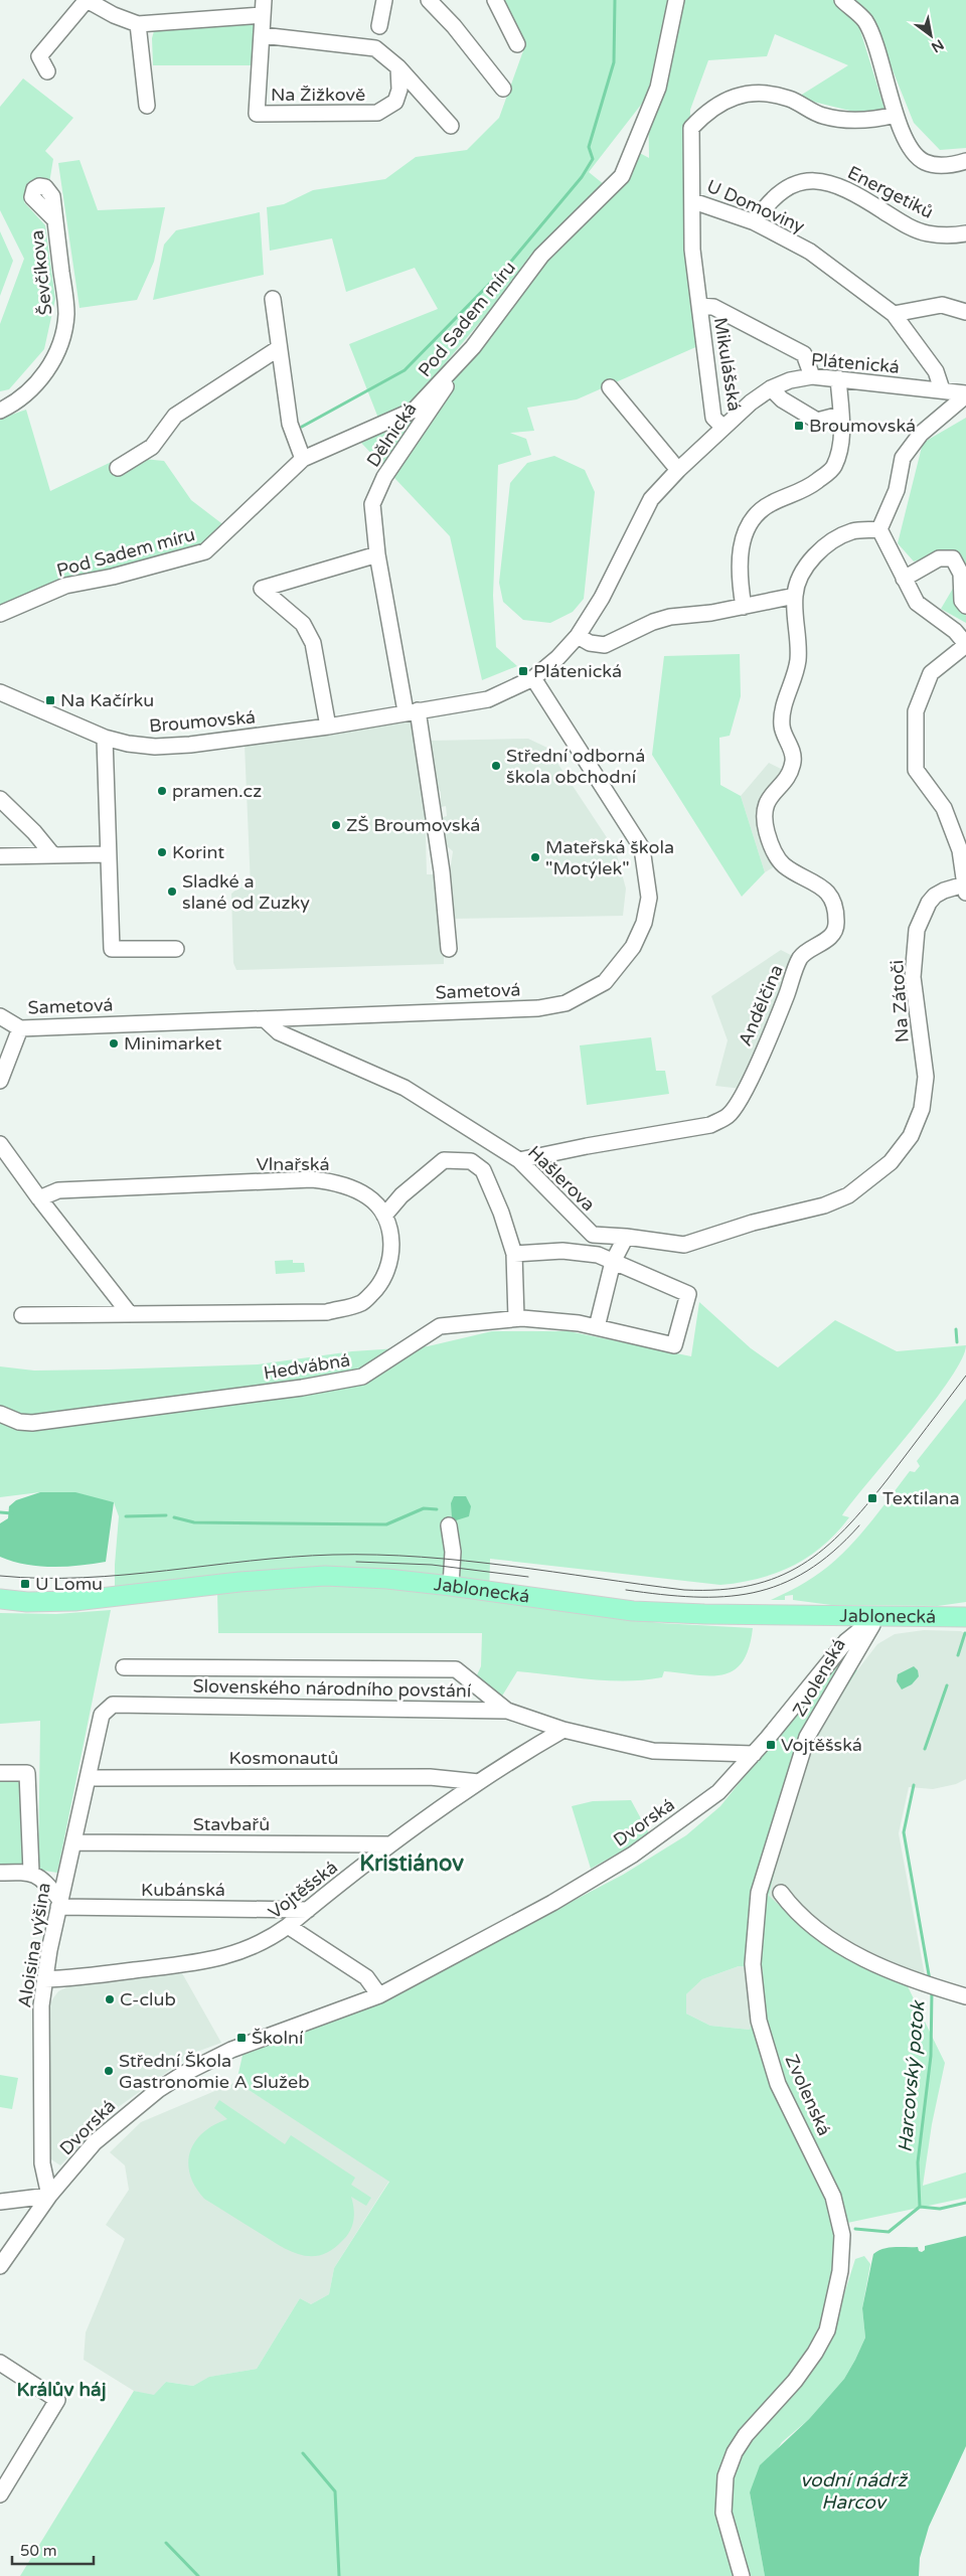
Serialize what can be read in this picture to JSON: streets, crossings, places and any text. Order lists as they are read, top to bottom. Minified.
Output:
{"streets":{"main road":["Jablonecká"],"street":["Na Žižkově","Energetiků","U Domoviny","Ševčíkova","Pod Sadem míru","Plátenická","Mikulášská","Dělnická","Broumovská","Sametová","Na Zátoči","Andělčina","Vlnařská","Hašlerova","Hedvábná","Zvolenská","Slovenského národního povstání","Kosmonautů","Dvorská","Stavbařů","Kubánská","Vojtěšská","Aloisina výšina"]},"crossings":[["Energetiků","U Domoviny"],["U Domoviny","Plátenická"],["U Domoviny","Mikulášská"],["Pod Sadem míru","Dělnická"],["Plátenická","Mikulášská"],["Plátenická","Broumovská"],["Broumovská","Sametová"],["Sametová","Hašlerova"],["Na Zátoči","Hašlerova"],["Andělčina","Hašlerova"],["Jablonecká","Zvolenská"],["Jablonecká","Dvorská"],["Zvolenská","Dvorská"],["Slovenského národního povstání","Vojtěšská"],["Slovenského národního povstání","Aloisina výšina"],["Kosmonautů","Vojtěšská"],["Kosmonautů","Aloisina výšina"],["Dvorská","Aloisina výšina"],["Stavbařů","Vojtěšská"],["Stavbařů","Aloisina výšina"],["Kubánská","Vojtěšská"],["Kubánská","Aloisina výšina"],["Vojtěšská","Aloisina výšina"]],"districts":["Kristiánov","Králův háj"],"water":["Harcovský potok","vodní nádrž Harcov"],"places":{"transit":["Broumovská","Plátenická","Na Kačírku","Textilana","U Lomu","Vojtěšská","Školní"],"other":["Střední odborná škola obchodní","pramen.cz","ZŠ Broumovská","Korint","Mateřská škola \"Motýlek\"","Sladké a slané od Zuzky","Minimarket","C-club","Střední Škola Gastronomie A Služeb"]},"scale_bar":"50 m","north":"bottom right"}
